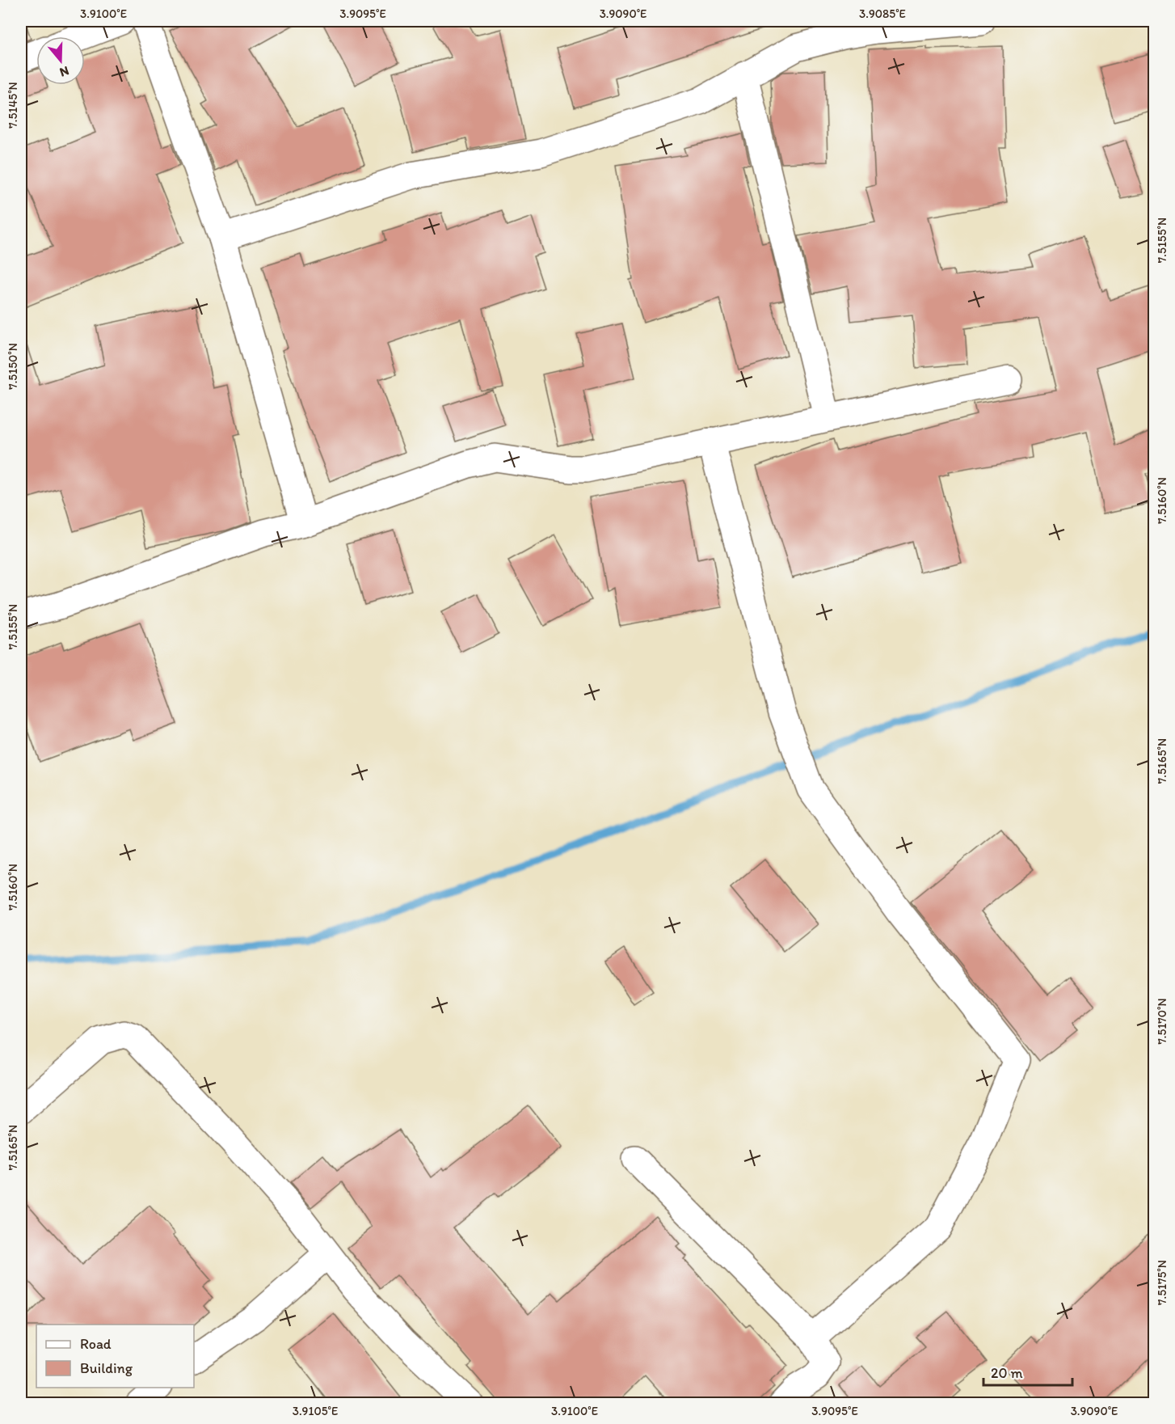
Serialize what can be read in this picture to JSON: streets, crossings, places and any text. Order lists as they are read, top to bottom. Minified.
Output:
{"legend":["Road","Building"],"scale_bar":"20 m","north":"bottom","coordinates":["3.9100°E","3.9095°E","3.9090°E","3.9085°E","7.5145°N","7.5155°N","7.5150°N","7.5160°N","7.5165°N","7.5170°N","7.5175°N","3.9105°E"]}
